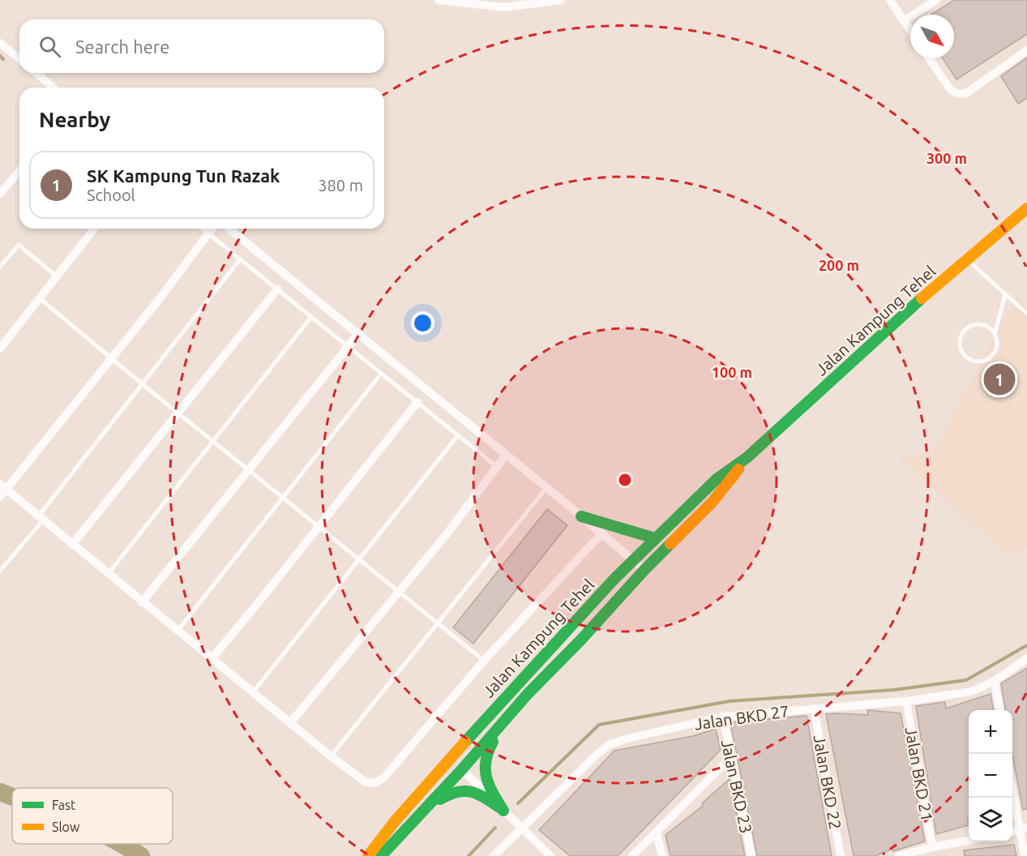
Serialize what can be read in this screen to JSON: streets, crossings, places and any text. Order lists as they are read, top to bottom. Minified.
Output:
{"streets":{"main road":["Jalan Kampung Tehel"],"street":["Jalan BKD 27","Jalan BKD 21","Jalan BKD 22","Jalan BKD 23"]},"crossings":[["Jalan BKD 27","Jalan BKD 21"],["Jalan BKD 27","Jalan BKD 22"],["Jalan BKD 27","Jalan BKD 23"]],"legend":["Fast","Slow"],"north":"bottom right","page":{"search":"Search here","heading":"Nearby","list":[{"mark":"1","name":"SK Kampung Tun Razak","note":"School","value":"380 m"}],"pins":"1","map_buttons":["+","−"]},"rings":["300 m","200 m","100 m"]}
